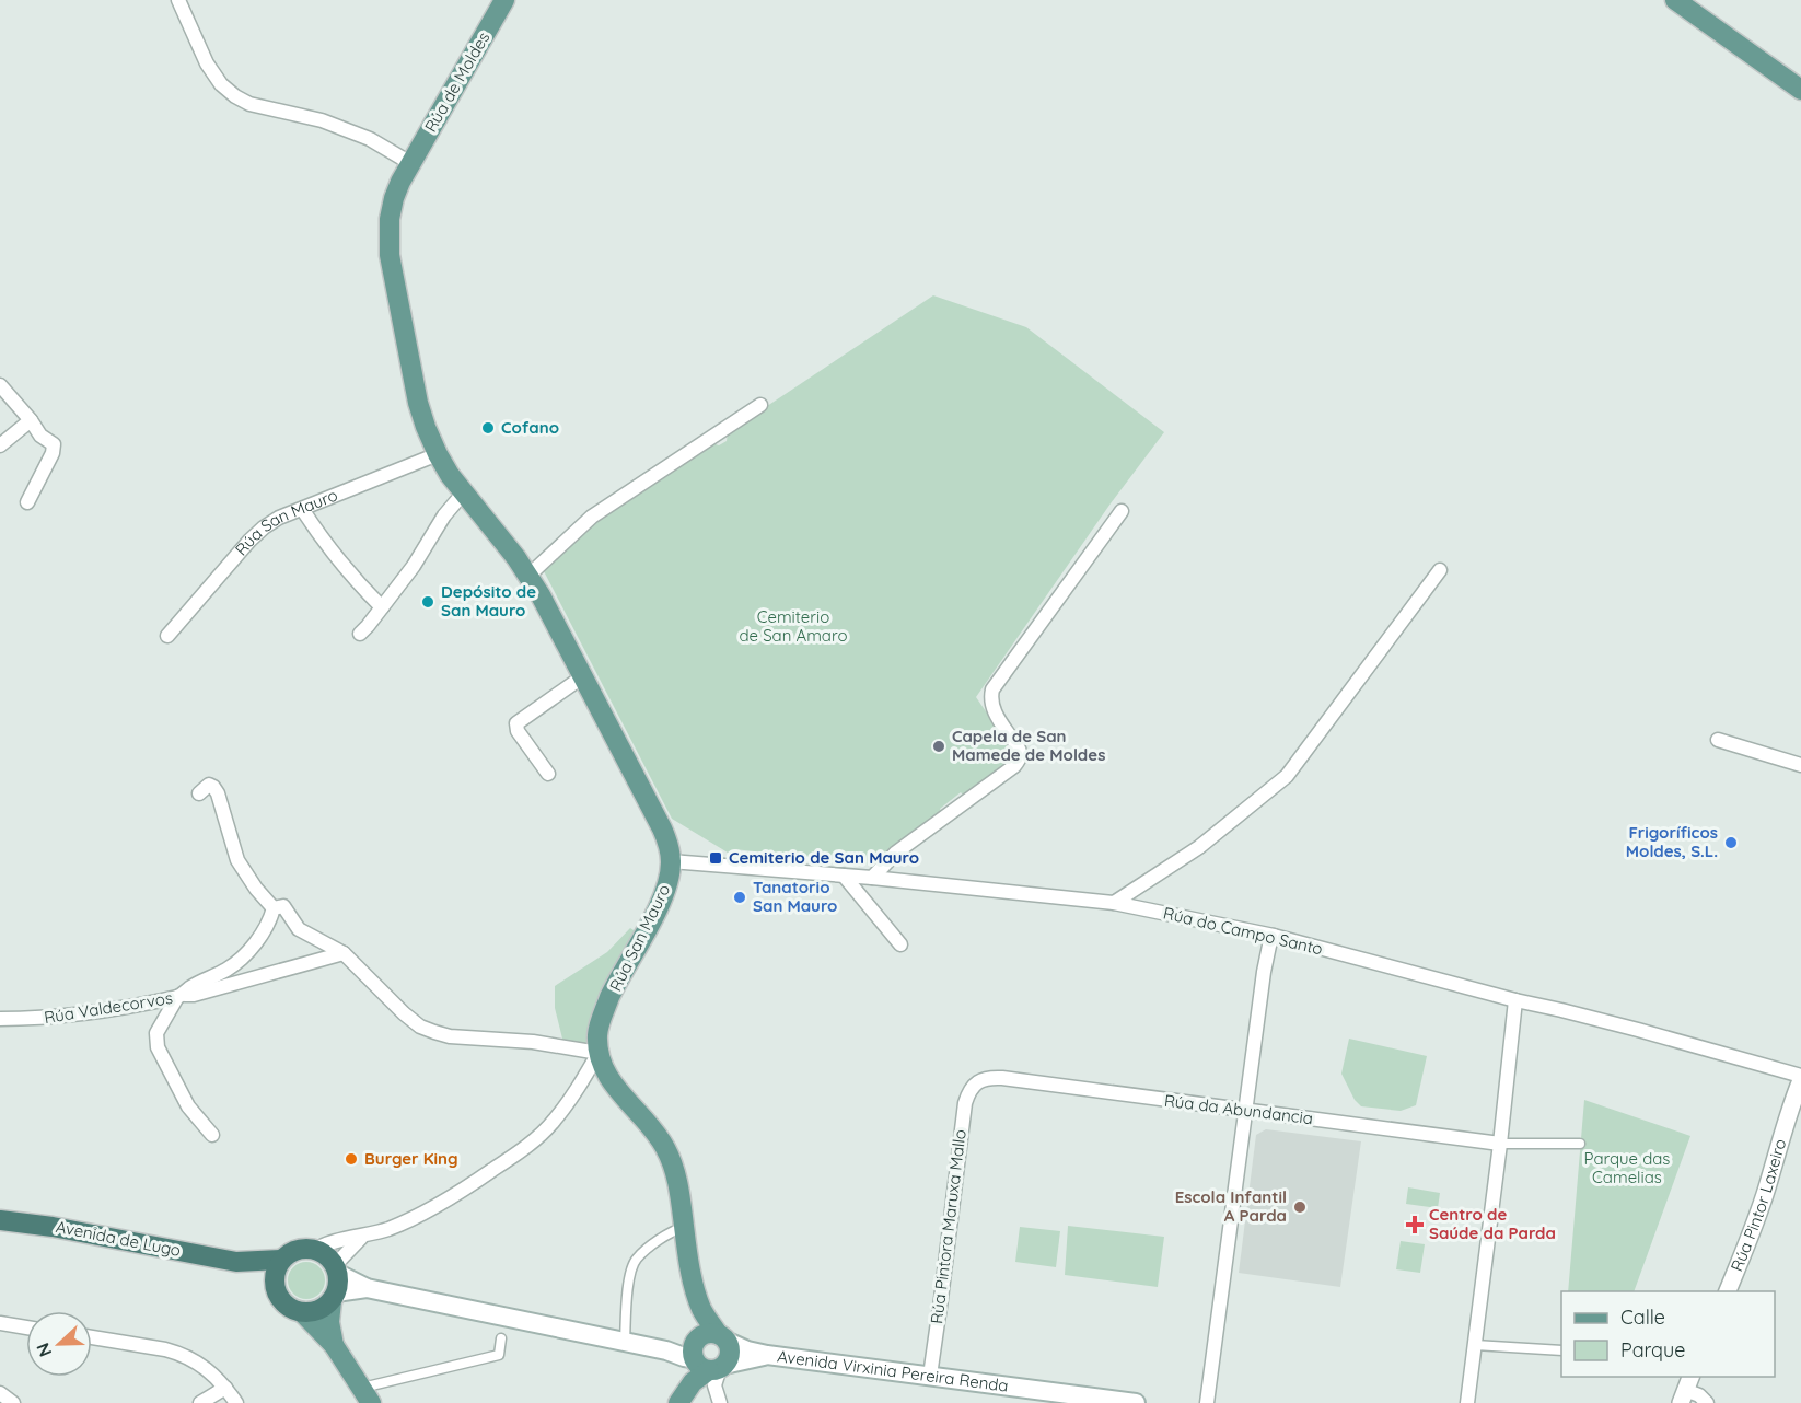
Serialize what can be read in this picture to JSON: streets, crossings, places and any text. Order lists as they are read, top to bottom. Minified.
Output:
{"streets":{"highway":["Avenida de Lugo"],"main road":["Rúa de Moldes","Rúa San Mauro","Avenida Virxinia Pereira Renda"],"street":["Rúa do Campo Santo","Rúa Valdecorvos","Rúa da Abundancia","Rúa Pintor Laxeiro","Rúa Pintora Maruxa Mallo"]},"crossings":[["Rúa de Moldes","Rúa San Mauro"],["Rúa San Mauro","Rúa do Campo Santo"],["Rúa San Mauro","Avenida Virxinia Pereira Renda"],["Rúa do Campo Santo","Rúa Pintor Laxeiro"],["Rúa da Abundancia","Rúa Pintora Maruxa Mallo"],["Rúa Pintora Maruxa Mallo","Avenida Virxinia Pereira Renda"],["Avenida de Lugo","Avenida Virxinia Pereira Renda"]],"parks":["Cemiterio de San Amaro","Parque das Camelias"],"places":{"other":["Cofano","Depósito de San Mauro","Capela de San Mamede de Moldes","Frigoríficos Moldes, S.L.","Tanatorio San Mauro","Burger King","Escola Infantil A Parda"],"transit":["Cemiterio de San Mauro"],"health":["Centro de Saúde da Parda"]},"legend":["Calle","Parque"],"north":"left"}
